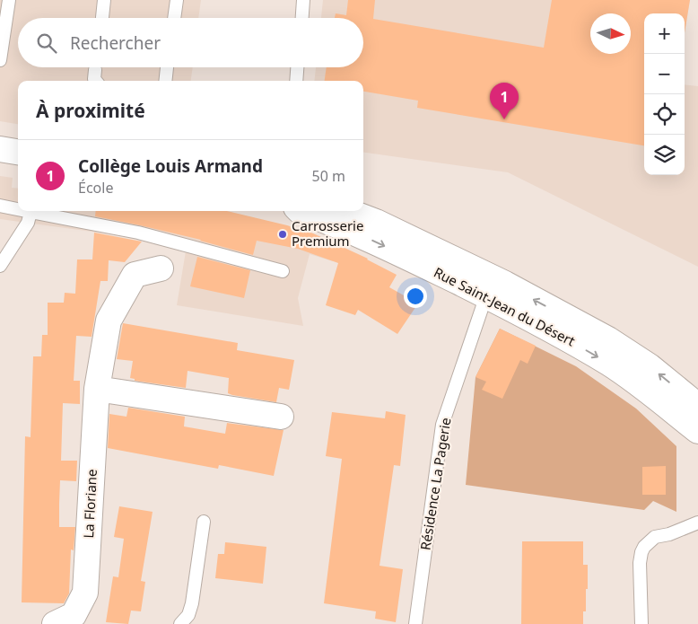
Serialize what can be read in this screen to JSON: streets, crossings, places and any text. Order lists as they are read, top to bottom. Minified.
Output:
{"streets":{"street":["Rue Saint-Jean du Désert","La Floriane"],"lane":["Résidence La Pagerie"]},"crossings":[["Rue Saint-Jean du Désert","Résidence La Pagerie"]],"places":["Carrosserie Premium"],"north":"right","page":{"map_buttons":["+","−"],"search":"Rechercher","heading":"À proximité","pins":"1","list":[{"mark":"1","name":"Collège Louis Armand","note":"École","value":"50 m"}]}}
